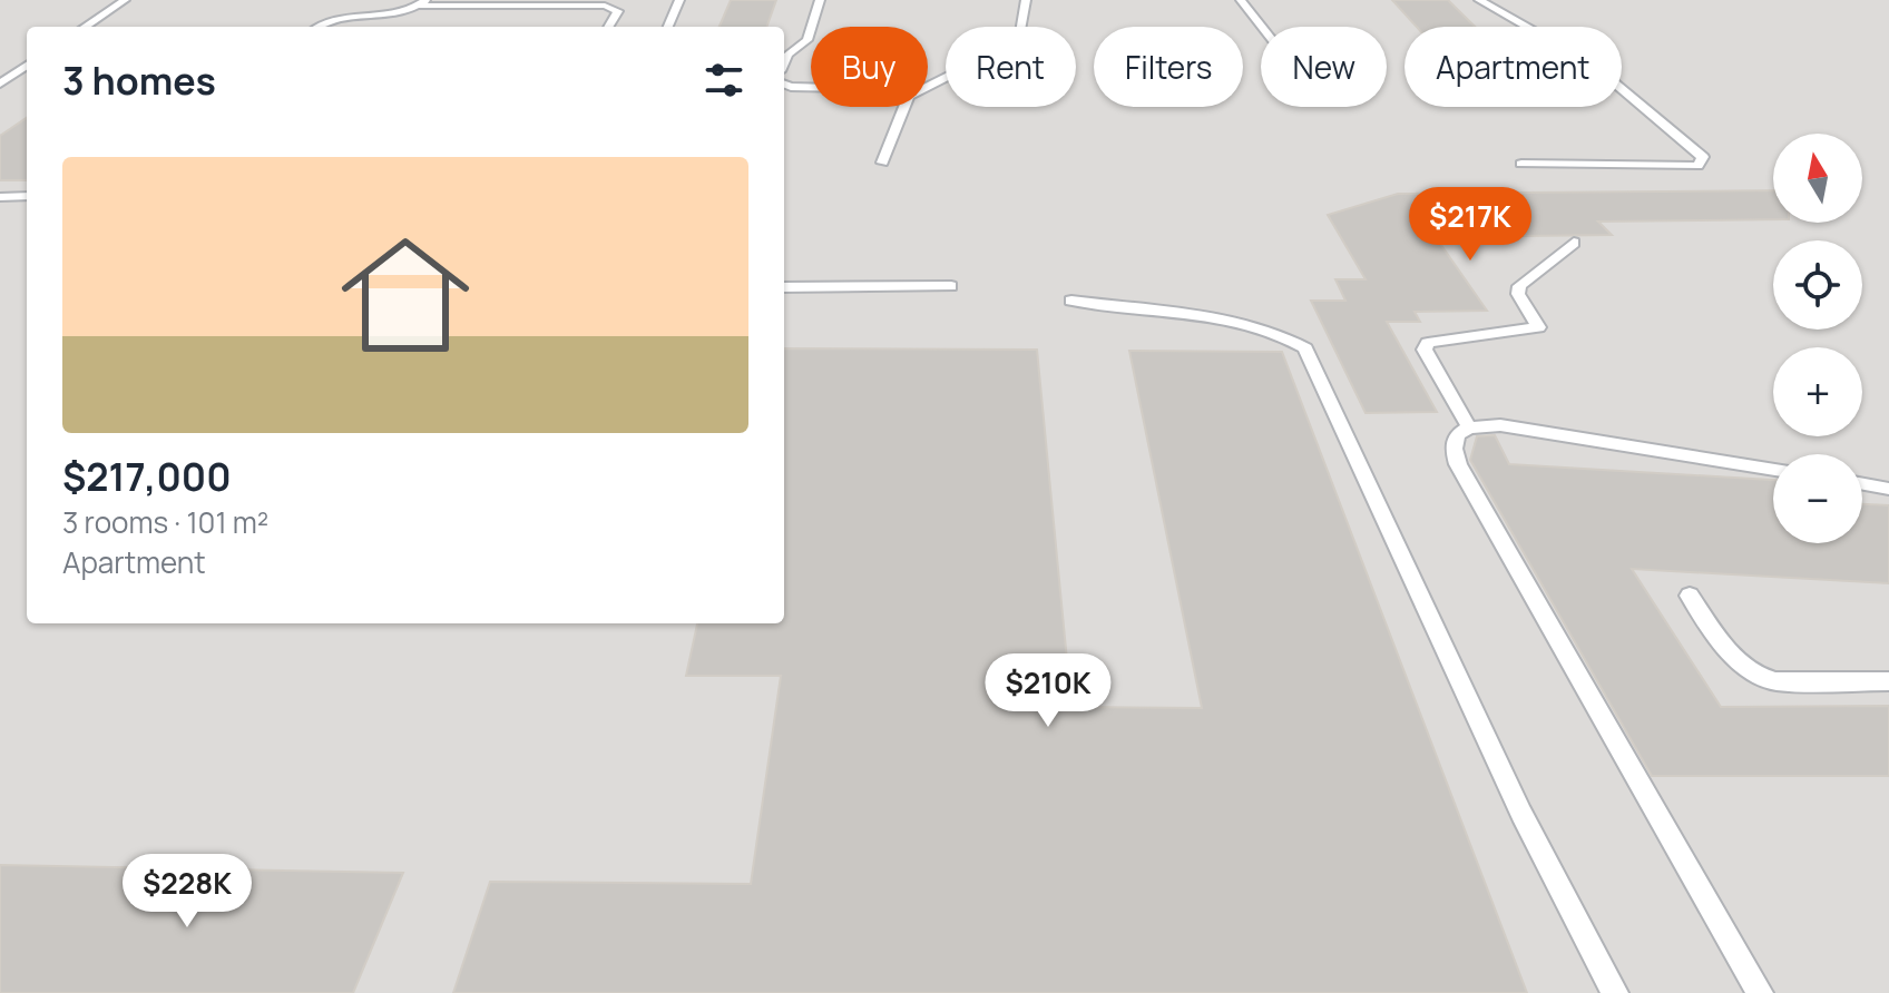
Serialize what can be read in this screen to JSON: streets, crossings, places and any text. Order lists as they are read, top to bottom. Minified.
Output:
{"north":"top","page":{"chip":["Buy","Rent","Filters","New","Apartment"],"heading":"3 homes","map_buttons":["+","−"],"list":[{"name":"$217,000","note":"3 rooms · 101 m² · Apartment"}],"price":["$217K","$210K","$228K"]}}
